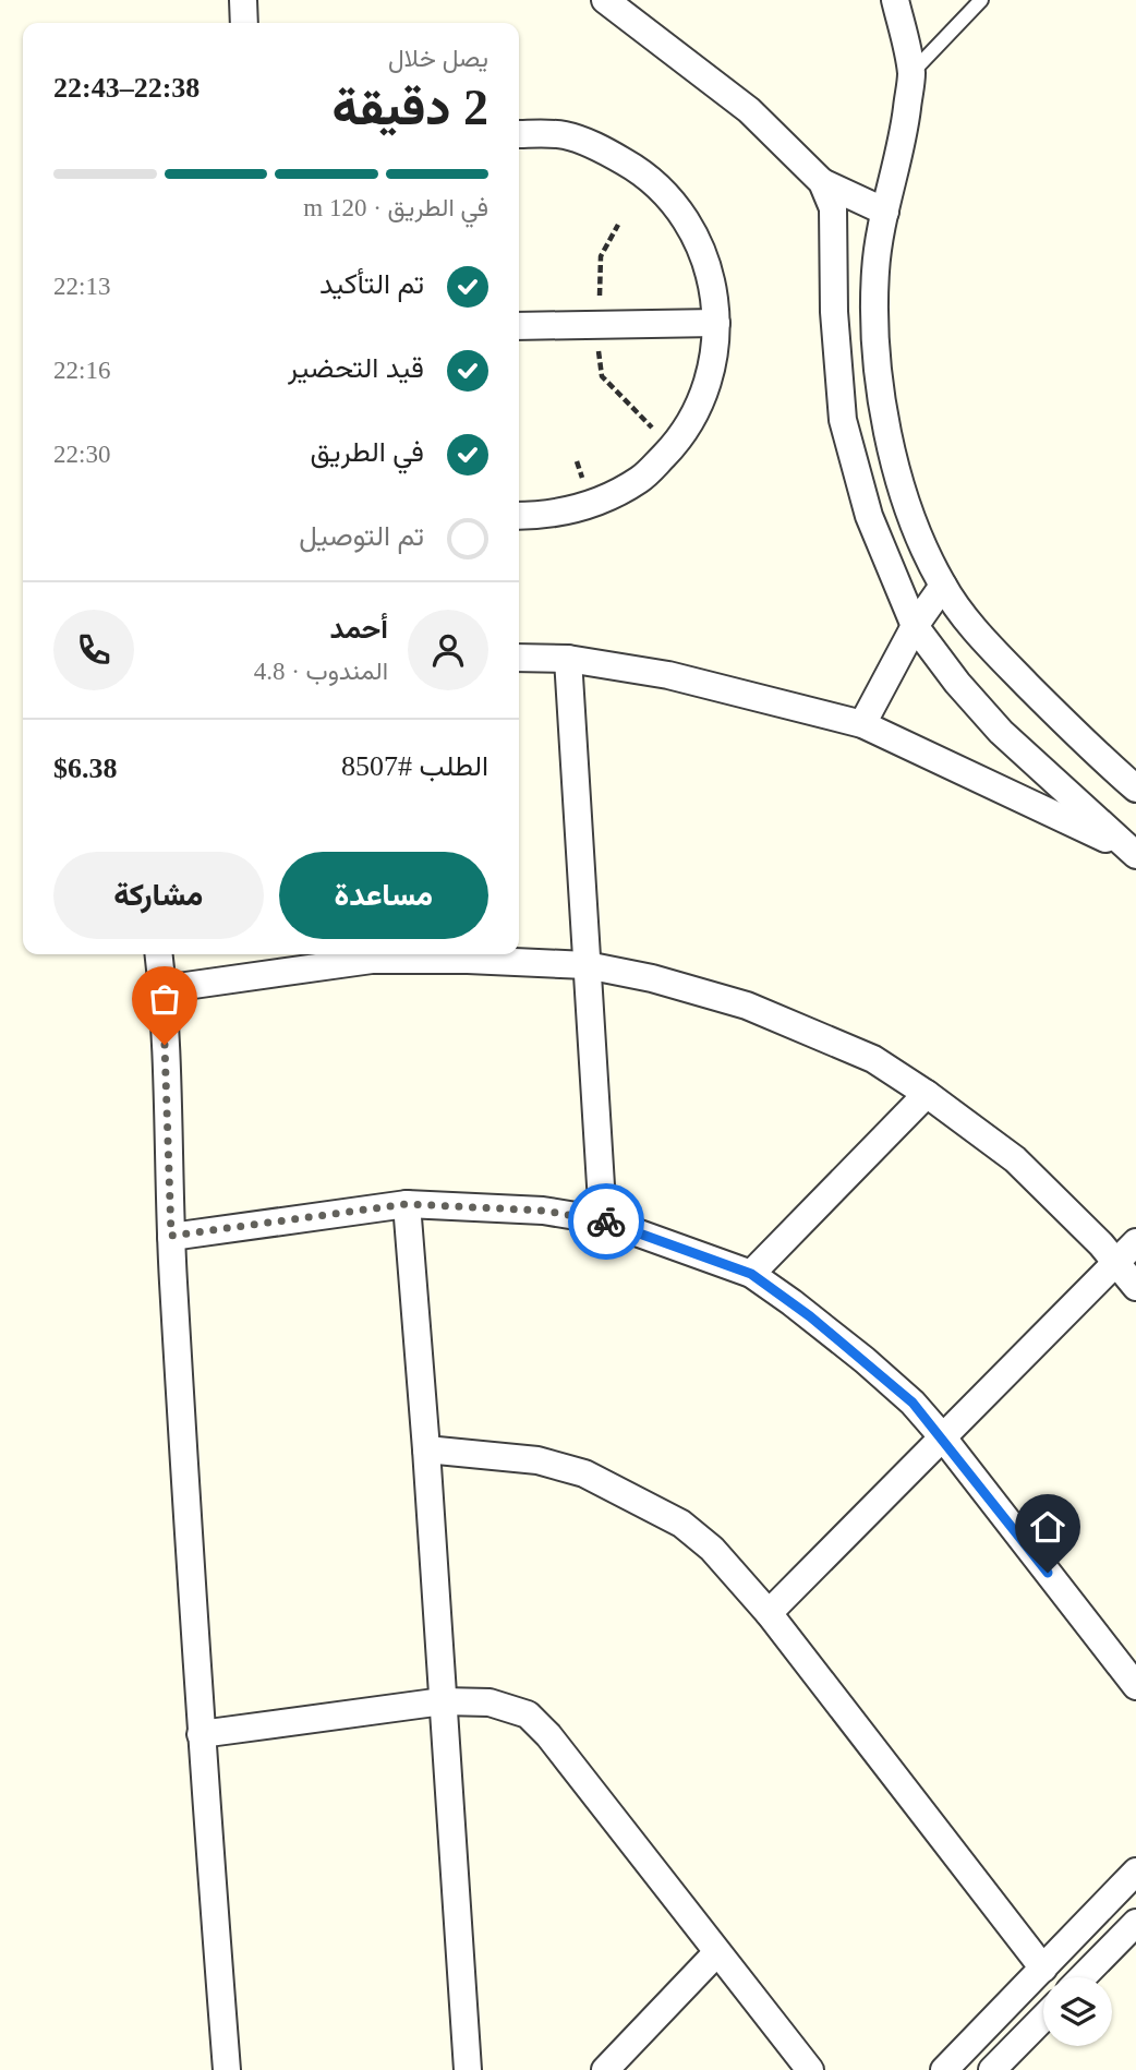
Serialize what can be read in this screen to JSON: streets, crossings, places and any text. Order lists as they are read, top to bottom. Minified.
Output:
{"page":{"heading":["2 دقيقة","يصل خلال","22:38–22:43"],"panel":["أحمد","المندوب · 4.8","الطلب #8507","$6.38"],"bar":"في الطريق · 120 m","list":[["تم التأكيد","22:13"],["قيد التحضير","22:16"],["في الطريق","22:30"],"تم التوصيل"],"buttons":["مساعدة","مشاركة"]}}
